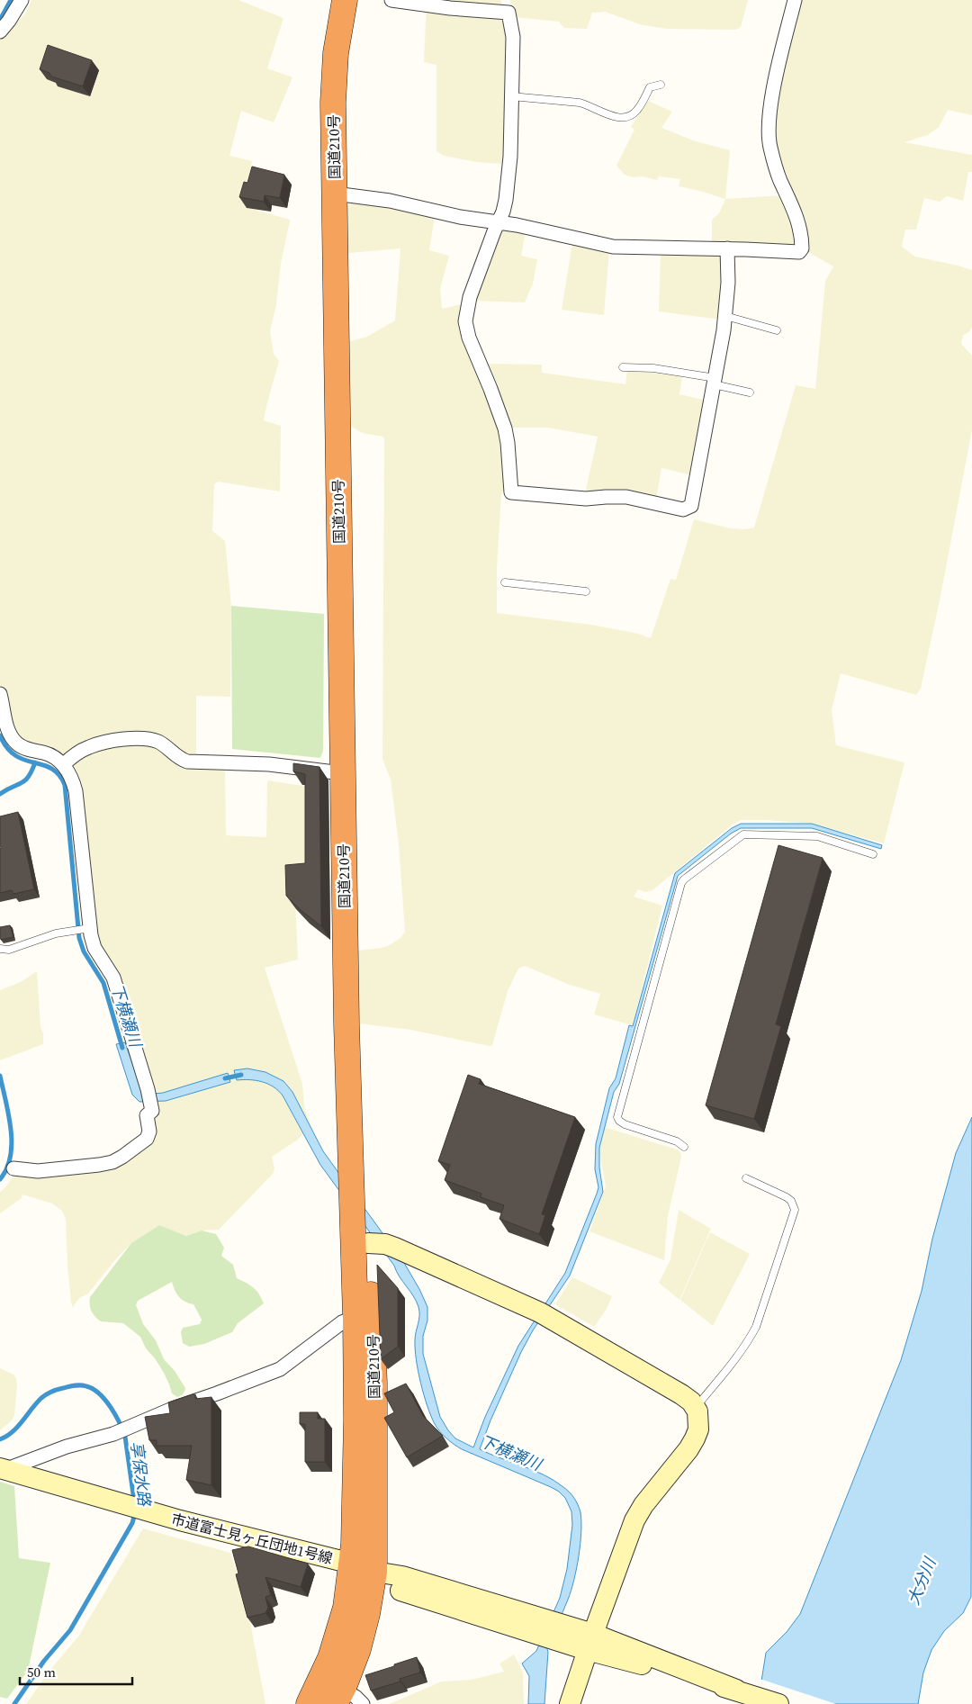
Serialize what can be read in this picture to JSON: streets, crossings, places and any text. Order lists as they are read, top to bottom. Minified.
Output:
{"streets":{"highway":["国道210号"],"street":["市道富士見ヶ丘団地1号線"]},"crossings":[["国道210号","市道富士見ヶ丘団地1号線"]],"water":["下横瀬川","享保水路","大分川"],"scale_bar":"50 m"}
